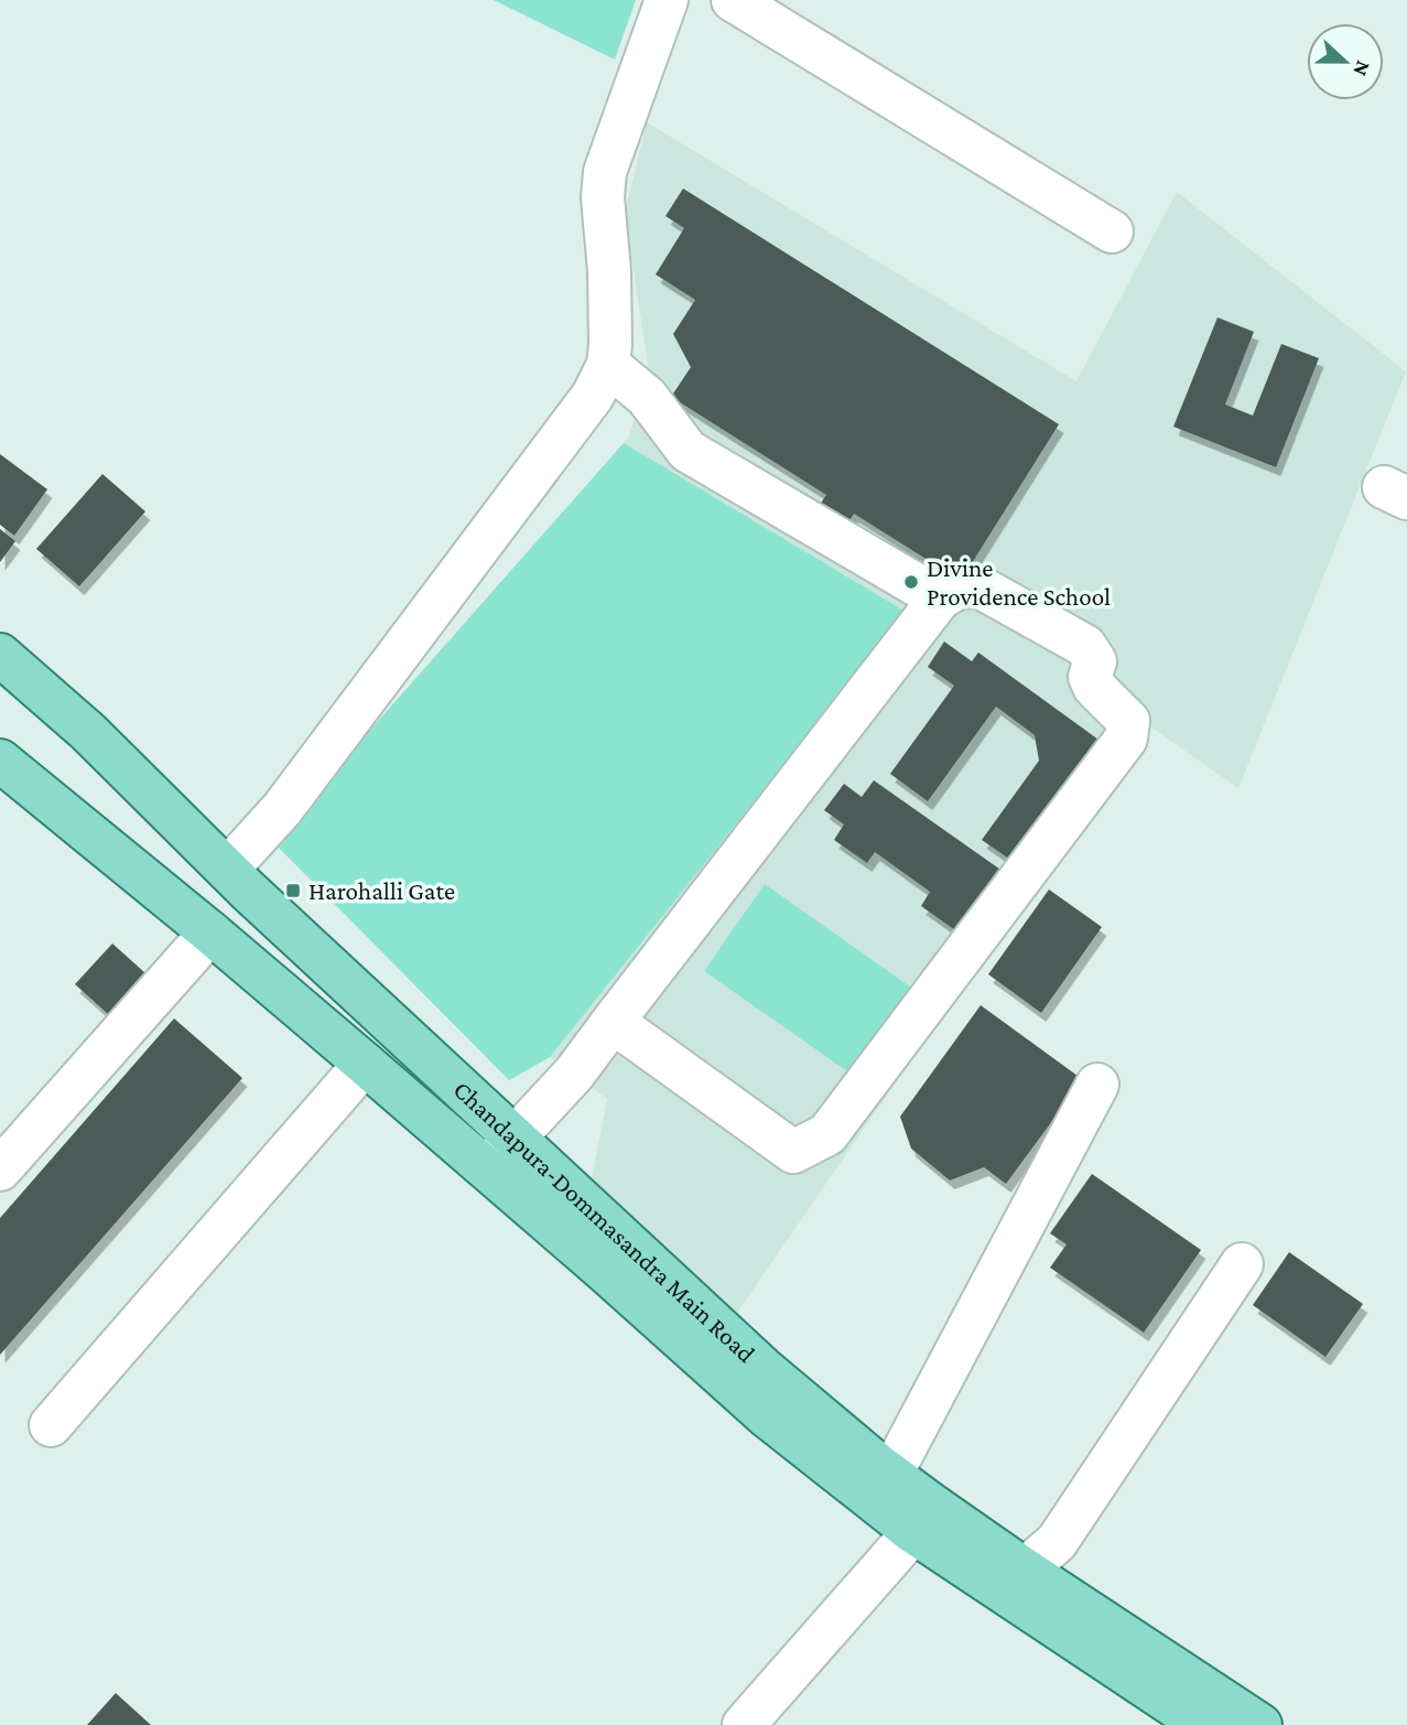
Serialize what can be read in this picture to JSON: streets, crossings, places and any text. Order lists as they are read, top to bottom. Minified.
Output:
{"streets":{"main road":["Chandapura-Dommasandra Main Road"]},"places":{"other":["Divine Providence School"],"transit":["Harohalli Gate"]},"north":"right"}
